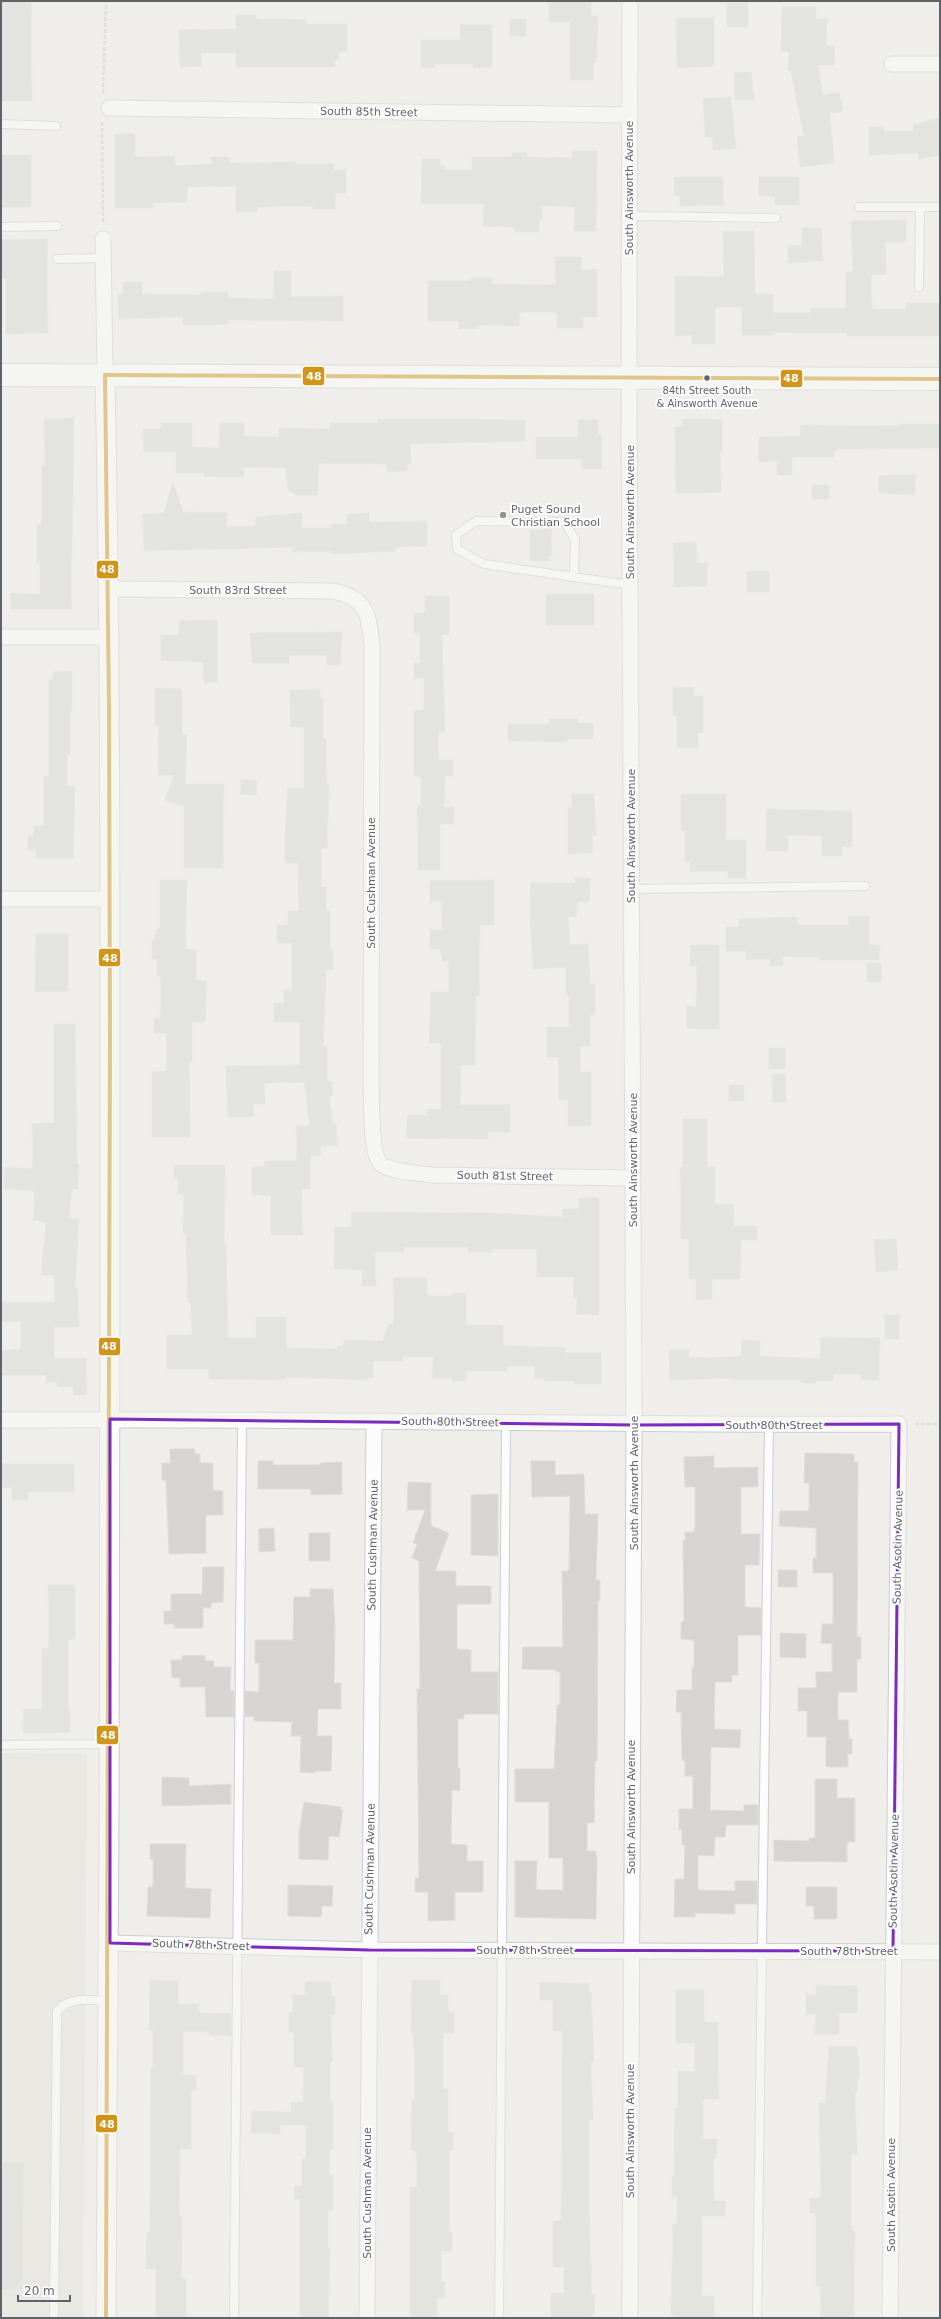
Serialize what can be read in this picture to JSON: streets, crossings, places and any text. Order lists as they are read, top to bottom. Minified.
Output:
{"streets":{"street":["South 85th Street","South Ainsworth Avenue","South 83rd Street","South Cushman Avenue","South 81st Street","South 80th Street","South Asotin Avenue","South 78th Street"]},"crossings":[["South 85th Street","South Ainsworth Avenue"],["South Ainsworth Avenue","South 81st Street"],["South Ainsworth Avenue","South 80th Street"],["South Ainsworth Avenue","South 78th Street"],["South 83rd Street","South Cushman Avenue"],["South Cushman Avenue","South 81st Street"],["South Cushman Avenue","South 80th Street"],["South Cushman Avenue","South 78th Street"],["South 80th Street","South Asotin Avenue"],["South Asotin Avenue","South 78th Street"]],"places":["84th Street South & Ainsworth Avenue","Puget Sound Christian School"],"lines":["transit line 48"],"scale_bar":"20 m"}
